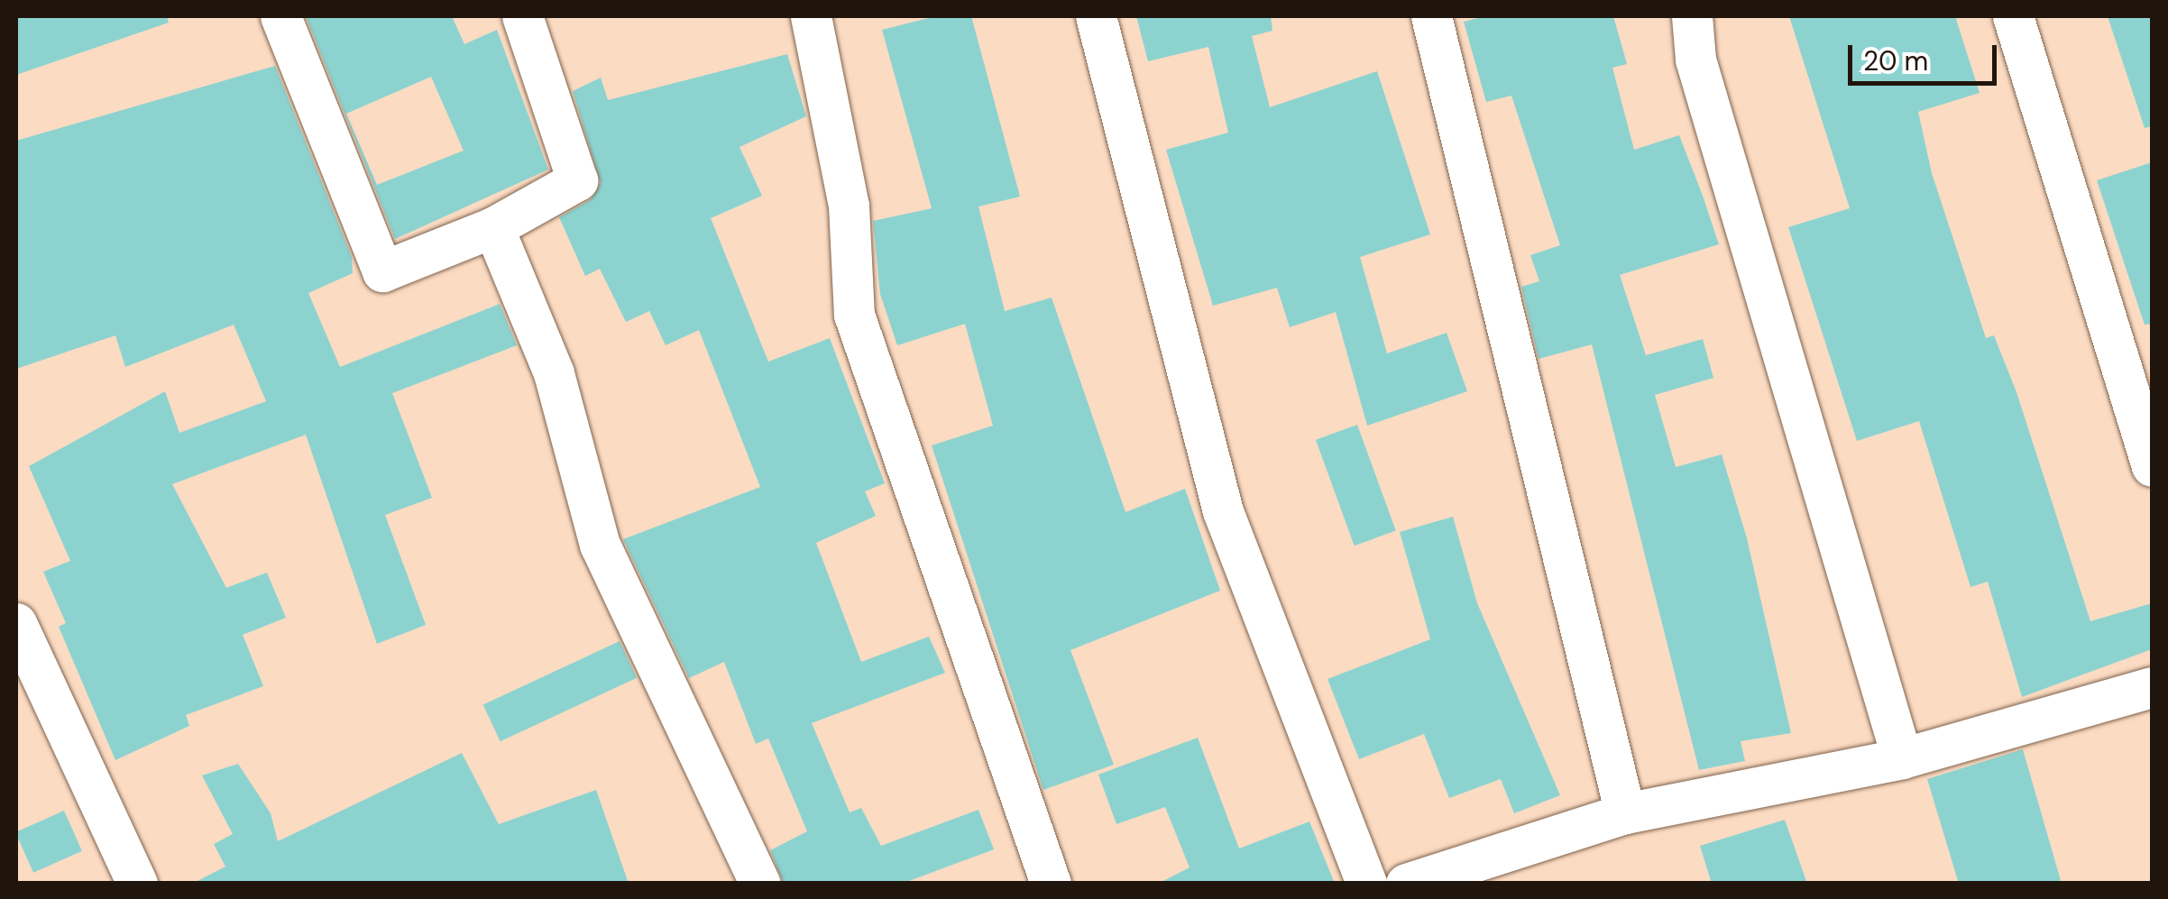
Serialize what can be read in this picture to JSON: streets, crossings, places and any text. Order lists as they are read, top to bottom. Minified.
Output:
{"scale_bar":"20 m"}
